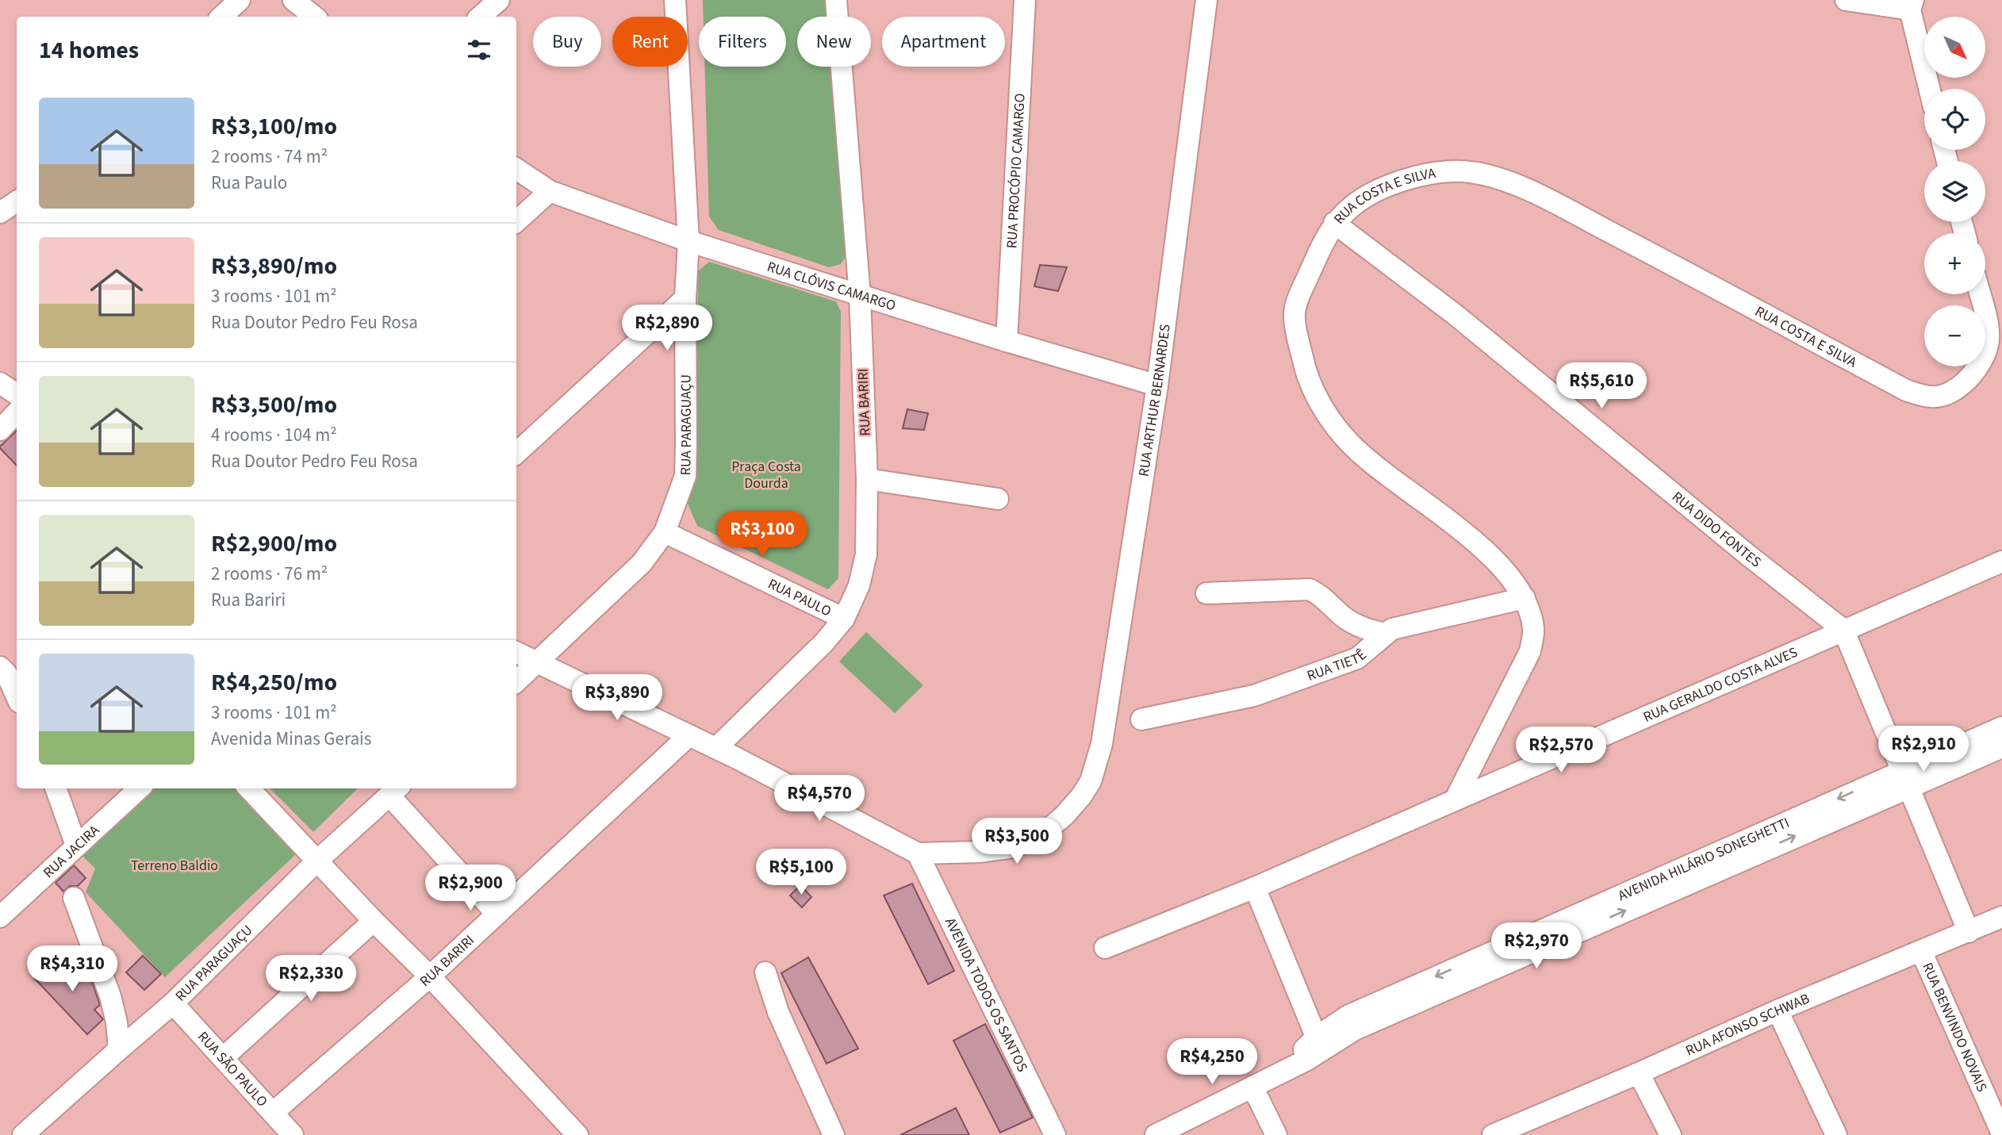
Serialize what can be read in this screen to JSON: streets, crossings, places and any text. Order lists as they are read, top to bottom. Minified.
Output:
{"streets":{"street":["RUA PROCÓPIO CAMARGO","RUA COSTA E SILVA","RUA CLÓVIS CAMARGO","RUA ARTHUR BERNARDES","RUA BARIRI","RUA PARAGUAÇU","RUA DIDO FONTES","RUA PAULO","RUA TIETÊ","RUA GERALDO COSTA ALVES","RUA JACIRA","AVENIDA HILÁRIO SONEGHETTI","AVENIDA TODOS OS SANTOS","RUA AFONSO SCHWAB","RUA BENVINDO NOVAIS","RUA SÃO PAULO"]},"crossings":[["RUA PROCÓPIO CAMARGO","RUA CLÓVIS CAMARGO"],["RUA COSTA E SILVA","RUA DIDO FONTES"],["RUA COSTA E SILVA","RUA TIETÊ"],["RUA COSTA E SILVA","RUA GERALDO COSTA ALVES"],["RUA CLÓVIS CAMARGO","RUA ARTHUR BERNARDES"],["RUA CLÓVIS CAMARGO","RUA BARIRI"],["RUA CLÓVIS CAMARGO","RUA PARAGUAÇU"],["RUA ARTHUR BERNARDES","AVENIDA TODOS OS SANTOS"],["RUA BARIRI","RUA PAULO"],["RUA BARIRI","RUA SÃO PAULO"],["RUA PARAGUAÇU","RUA PAULO"],["RUA PARAGUAÇU","RUA SÃO PAULO"],["RUA DIDO FONTES","RUA GERALDO COSTA ALVES"],["RUA DIDO FONTES","AVENIDA HILÁRIO SONEGHETTI"],["RUA DIDO FONTES","RUA AFONSO SCHWAB"],["RUA AFONSO SCHWAB","RUA BENVINDO NOVAIS"]],"parks":["Praça Costa Dourda","Terreno Baldio"],"north":"bottom right","page":{"map_buttons":["+","−"],"chip":["Buy","Rent","Filters","New","Apartment"],"heading":"14 homes","list":[{"name":"R$3,100/mo","note":"2 rooms · 74 m² · Rua Paulo"},{"name":"R$3,890/mo","note":"3 rooms · 101 m² · Rua Doutor Pedro Feu Rosa"},{"name":"R$3,500/mo","note":"4 rooms · 104 m² · Rua Doutor Pedro Feu Rosa"},{"name":"R$2,900/mo","note":"2 rooms · 76 m² · Rua Bariri"},{"name":"R$4,250/mo","note":"3 rooms · 101 m² · Avenida Minas Gerais"}],"price":["R$2,890","R$5,610","R$3,100","R$3,890","R$2,910","R$2,570","R$4,570","R$3,500","R$5,100","R$2,900","R$2,970","R$4,310","R$2,330","R$4,250"]}}
